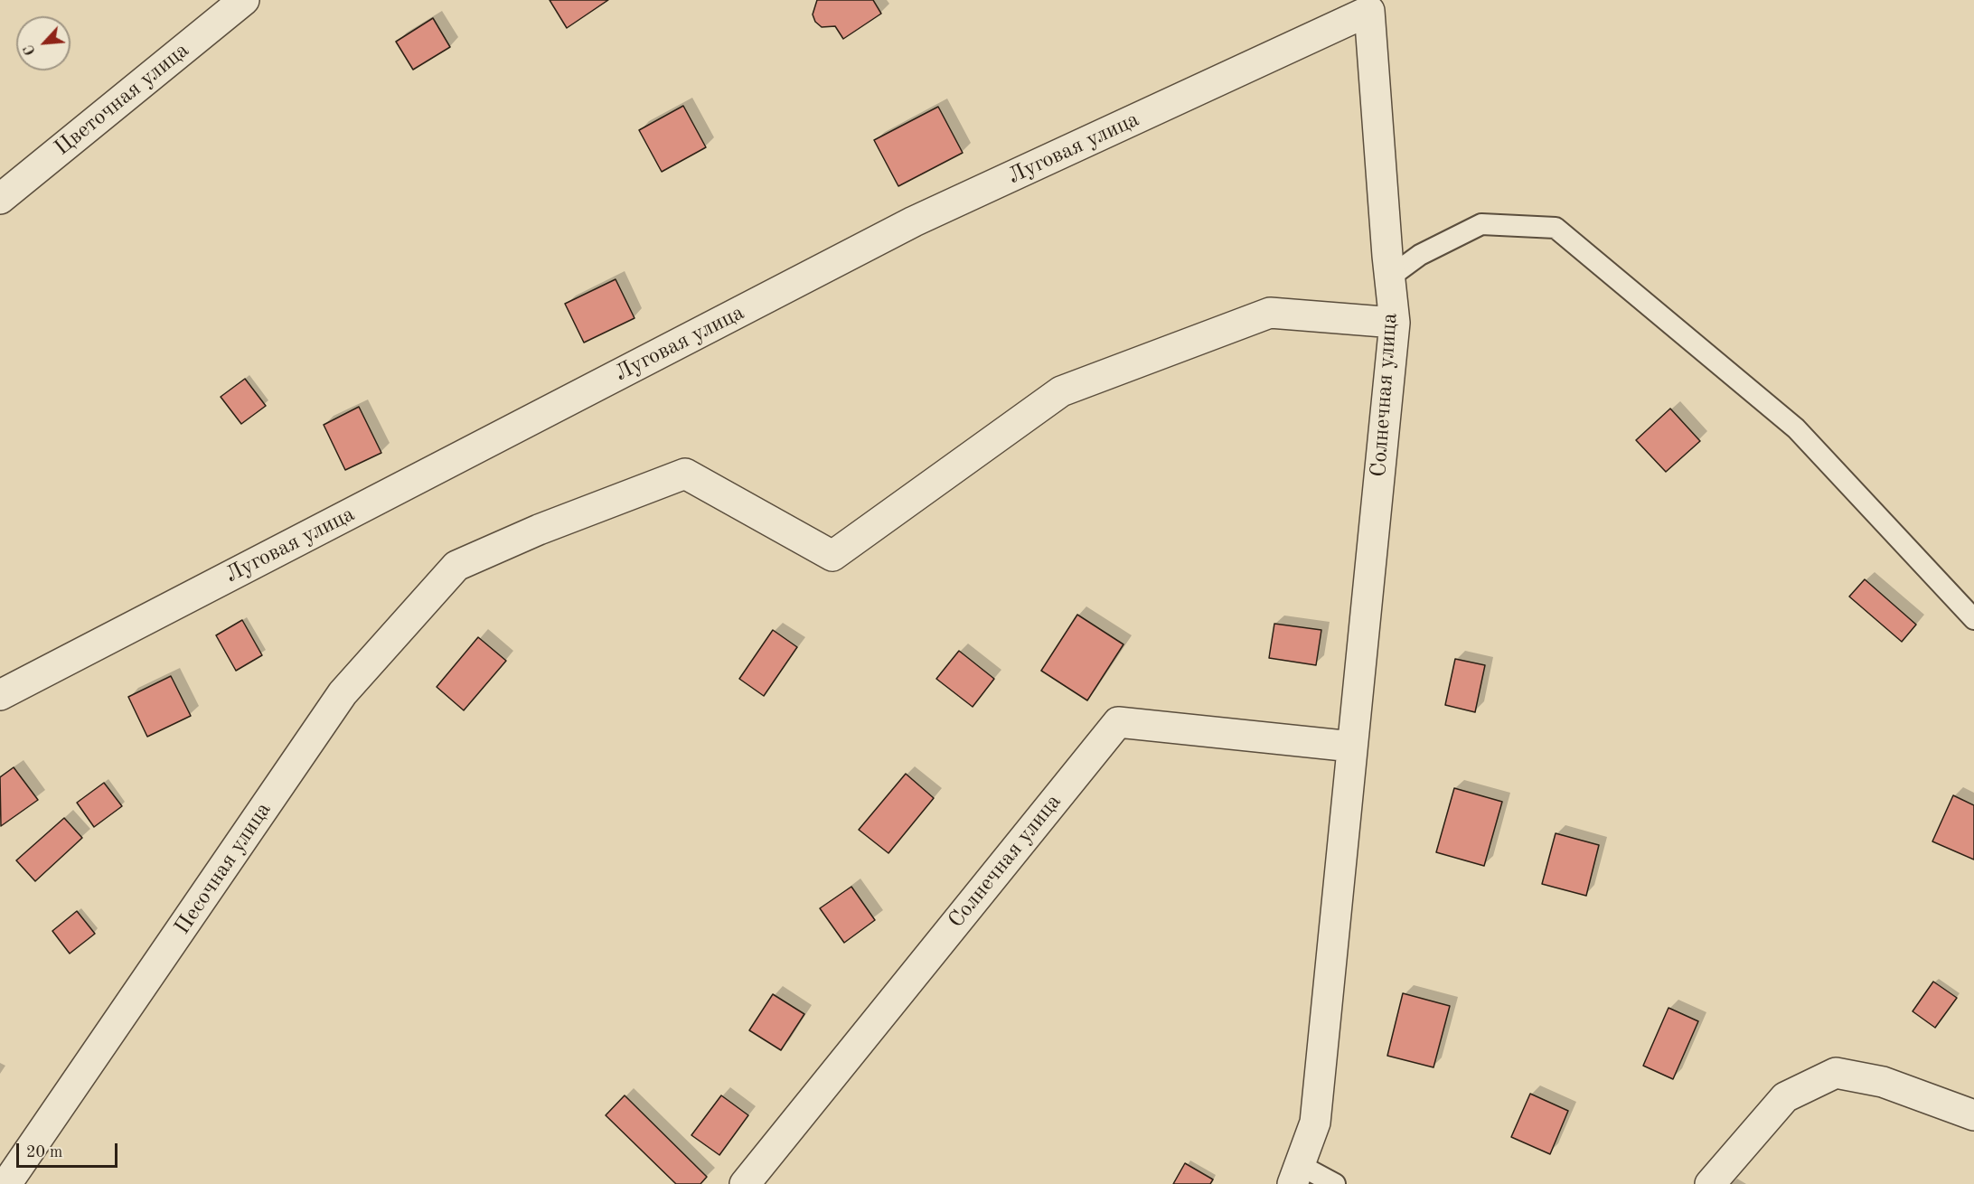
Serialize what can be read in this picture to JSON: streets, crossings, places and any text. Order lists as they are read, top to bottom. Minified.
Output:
{"streets":{"street":["Цветочная улица","Луговая улица","Солнечная улица","Песочная улица"]},"crossings":[["Луговая улица","Солнечная улица"],["Солнечная улица","Песочная улица"]],"scale_bar":"20 m","north":"bottom left"}
